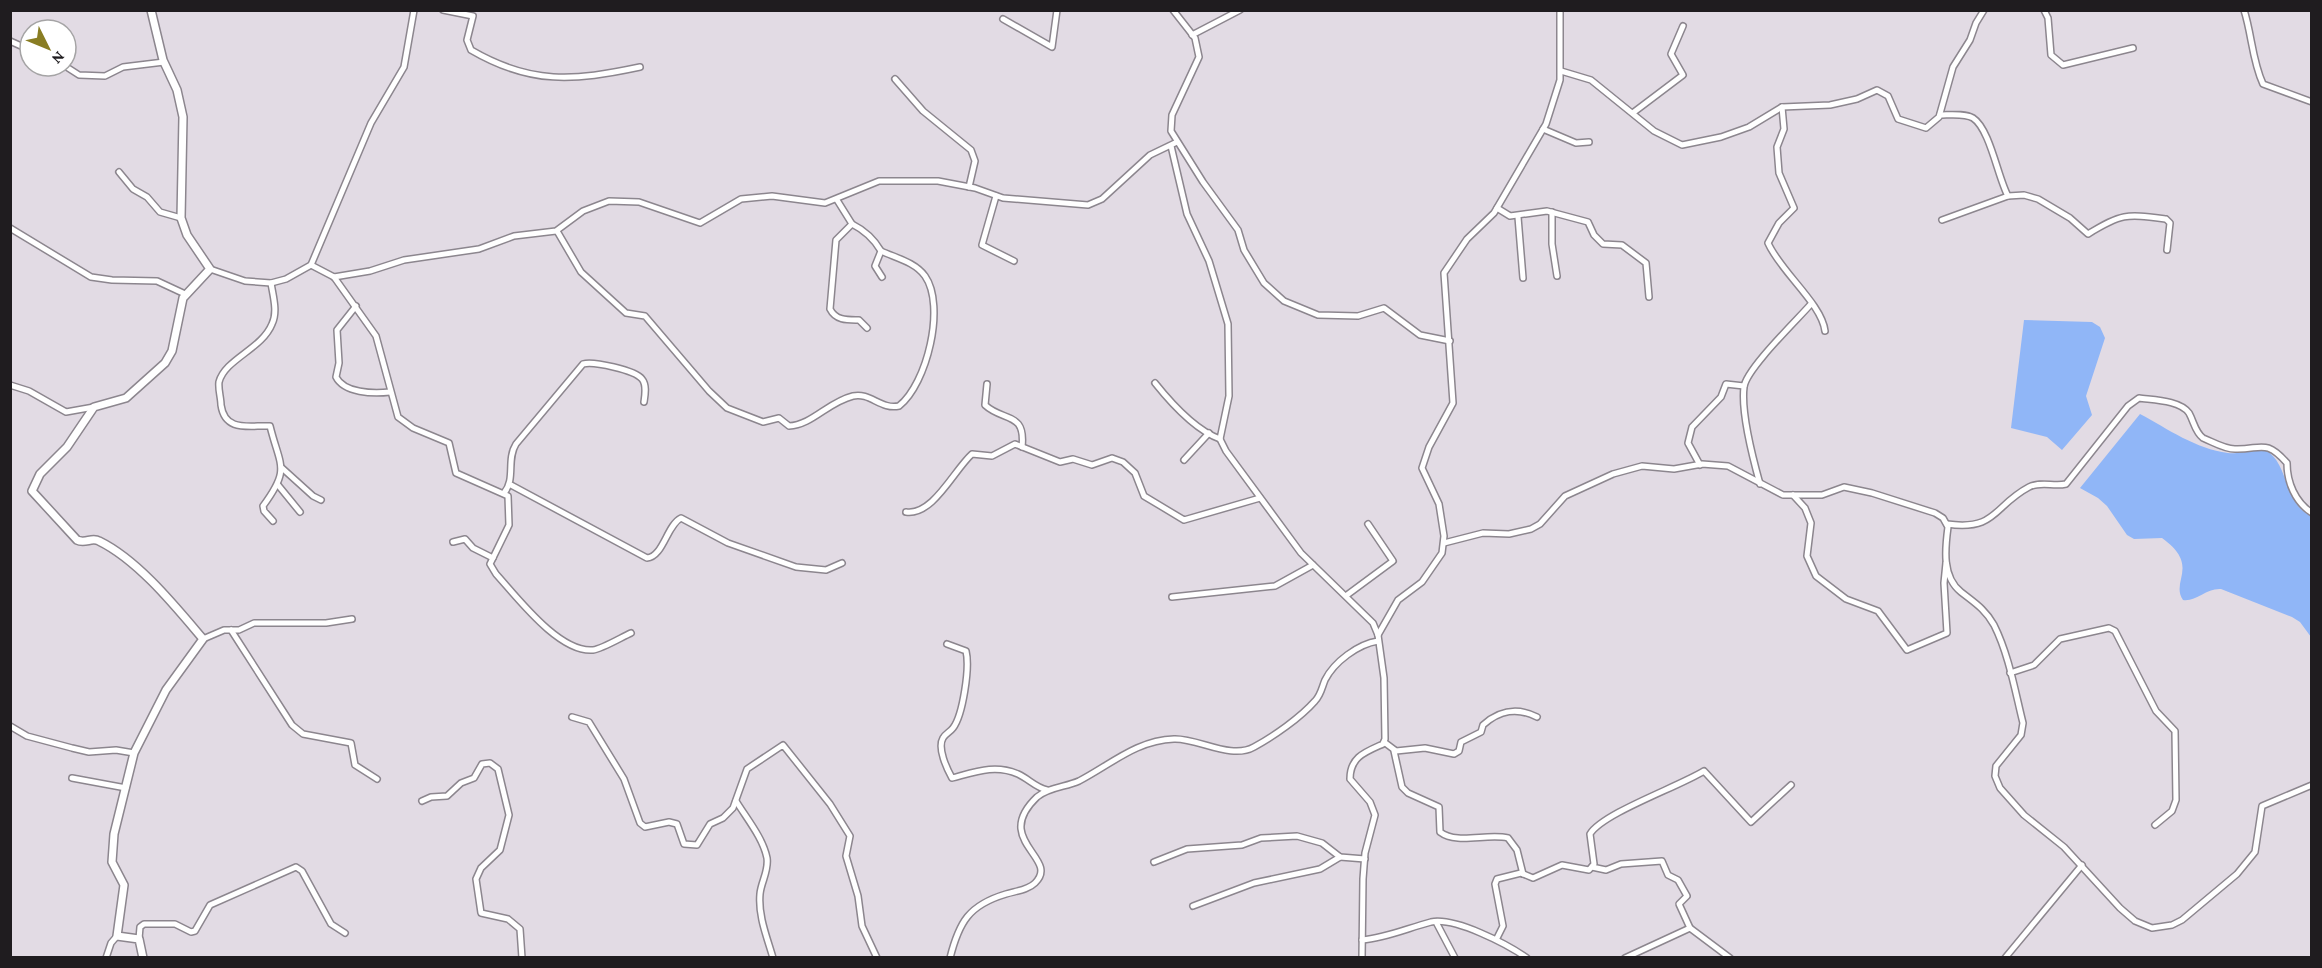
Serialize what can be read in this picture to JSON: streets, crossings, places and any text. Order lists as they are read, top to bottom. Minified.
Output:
{"north":"bottom right"}
